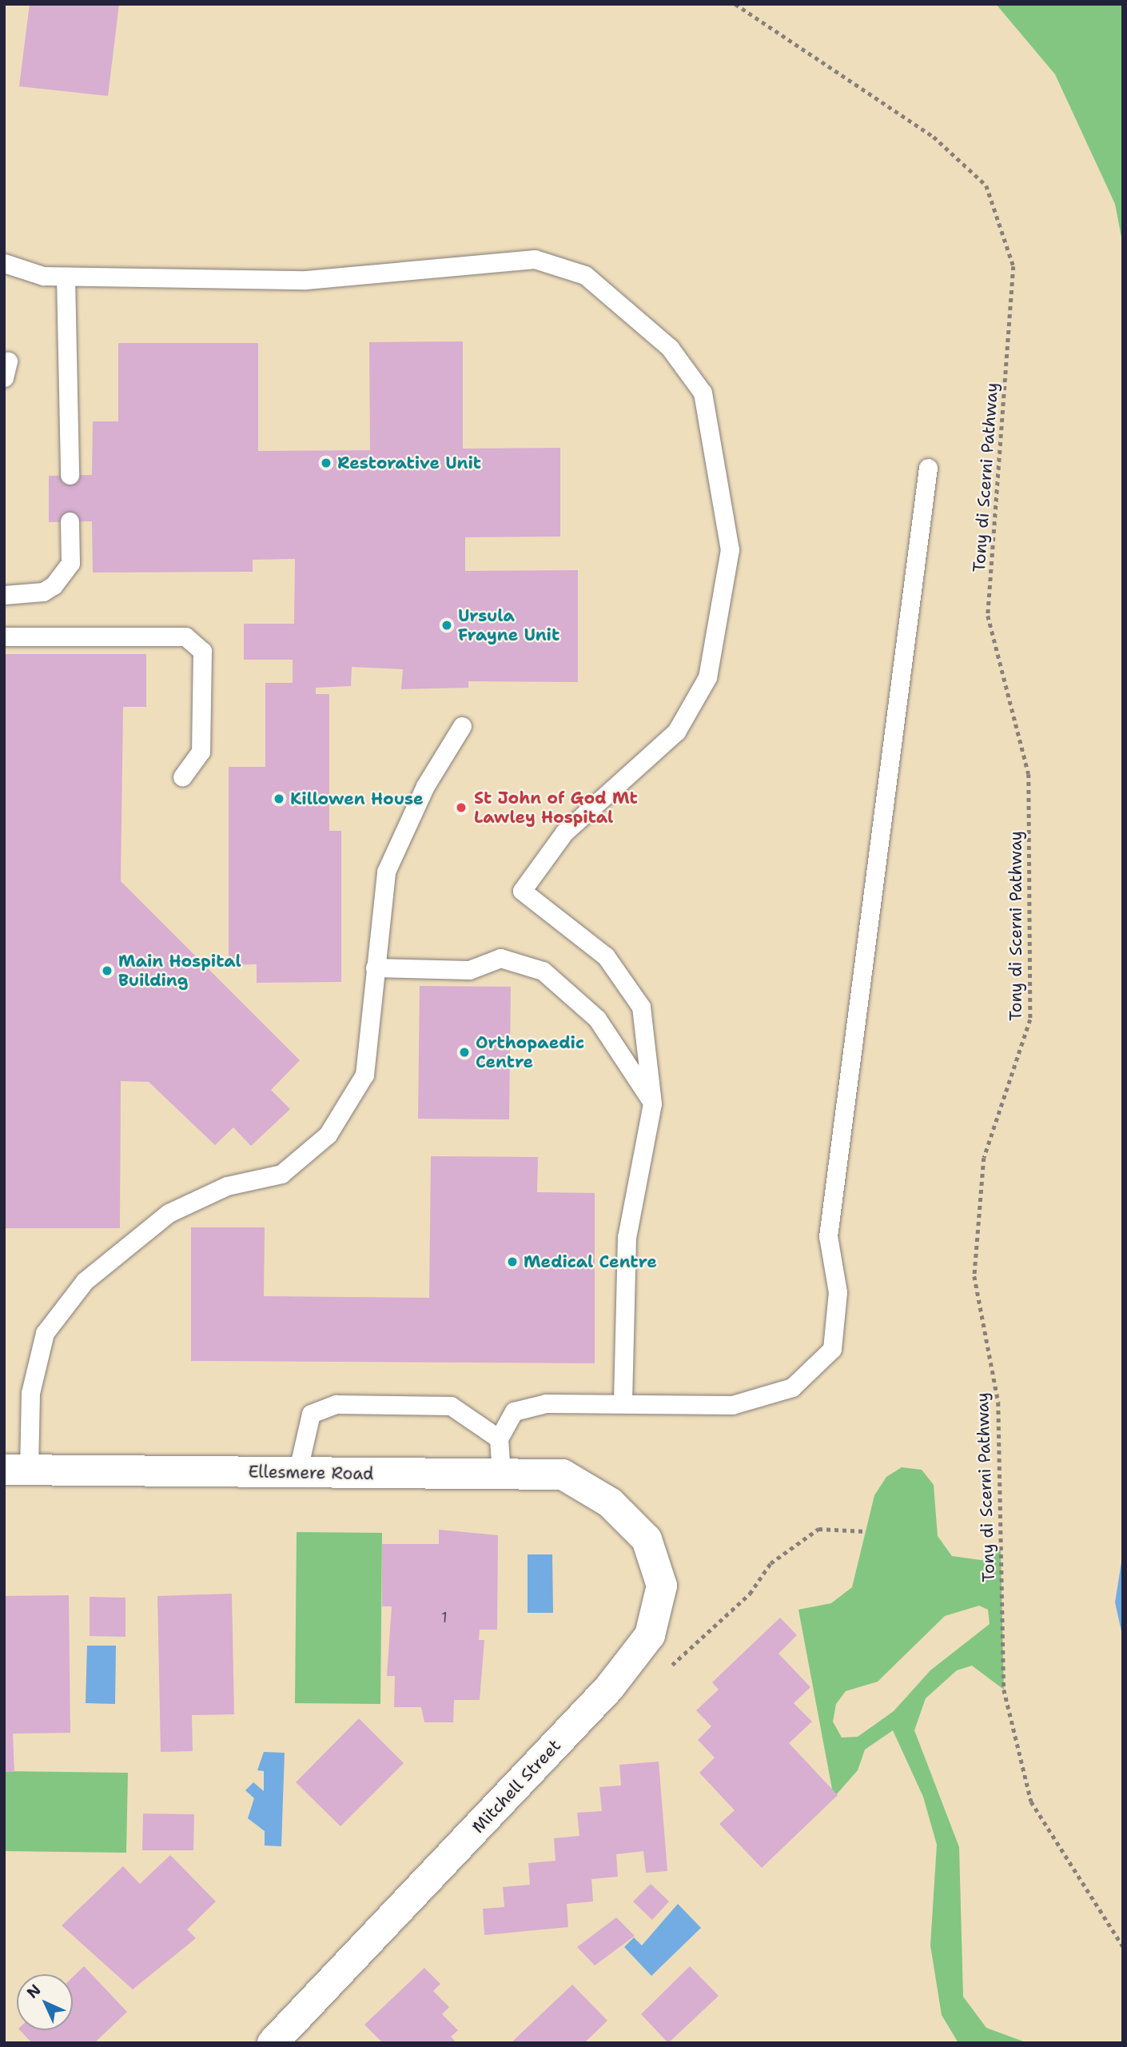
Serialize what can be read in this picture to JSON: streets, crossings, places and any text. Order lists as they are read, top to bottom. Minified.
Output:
{"streets":{"street":["Ellesmere Road","Mitchell Street"],"path":["Tony di Scerni Pathway"]},"crossings":[["Ellesmere Road","Mitchell Street"]],"places":["Restorative Unit","Ursula Frayne Unit","Killowen House","St John of God Mt Lawley Hospital","Main Hospital Building","Orthopaedic Centre","Medical Centre"],"house_numbers":["1"],"north":"top left"}
